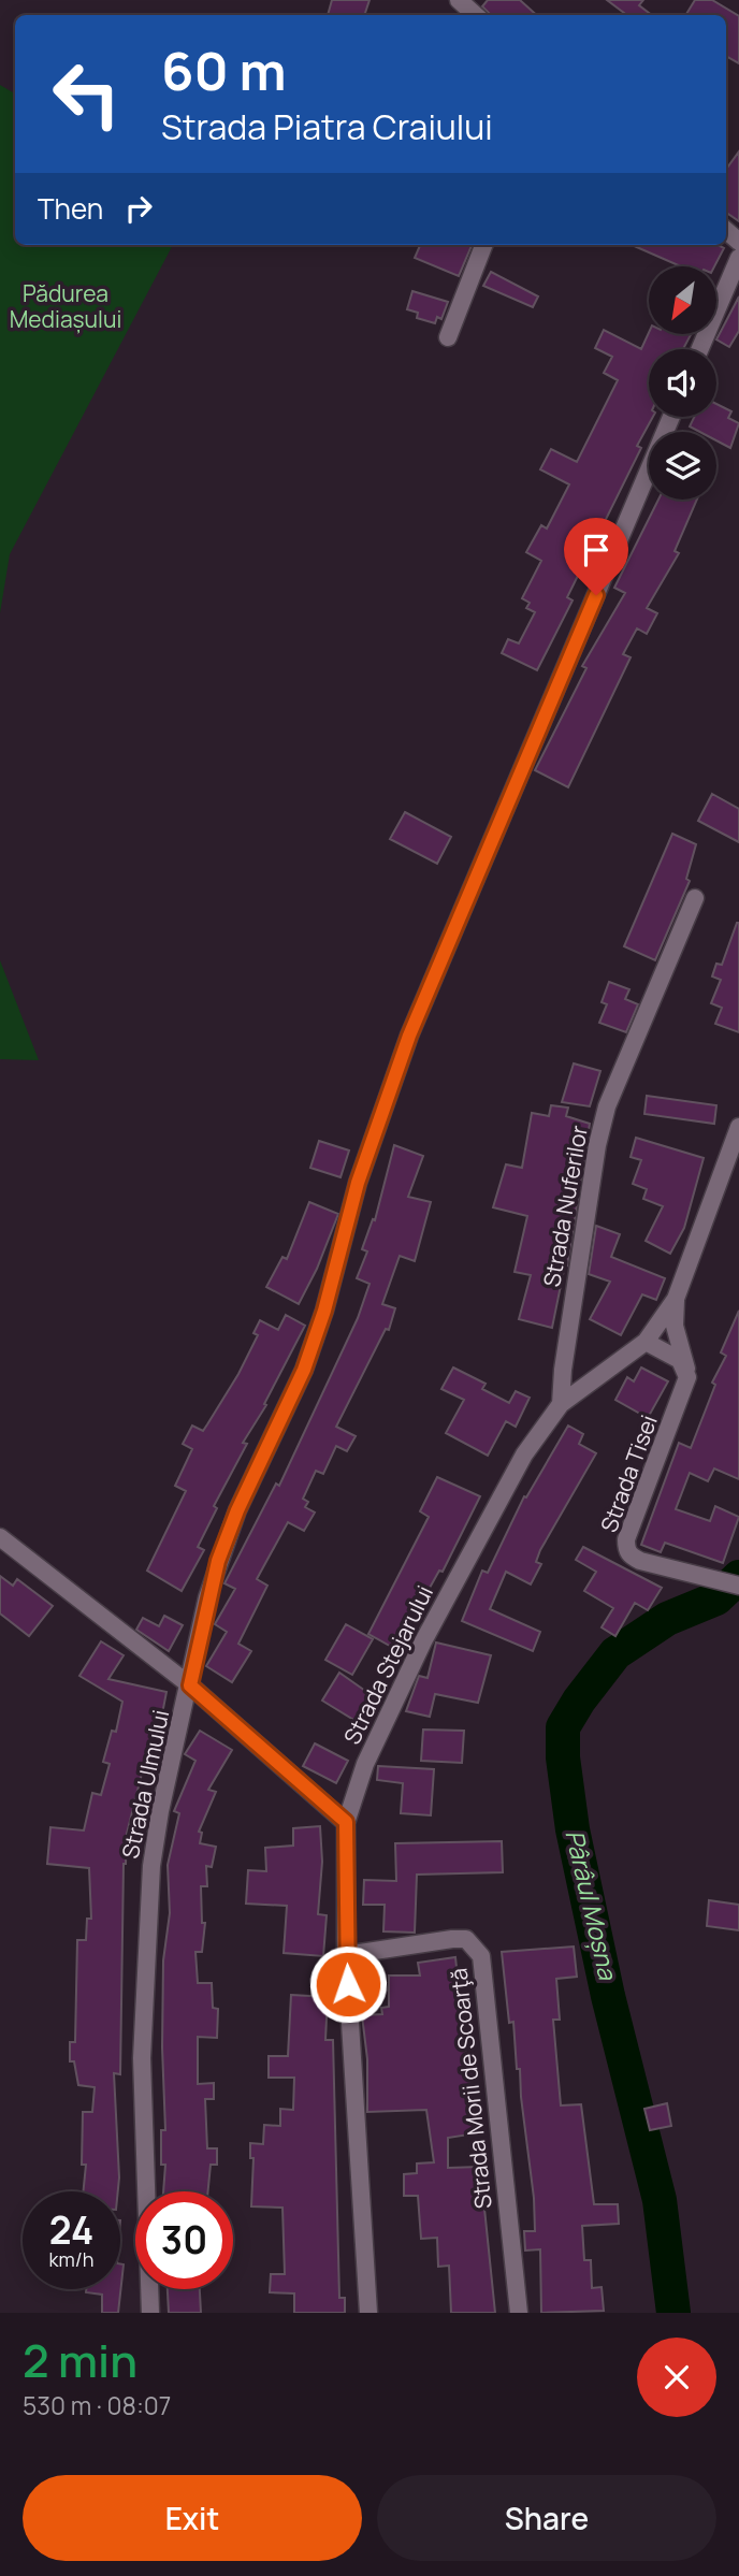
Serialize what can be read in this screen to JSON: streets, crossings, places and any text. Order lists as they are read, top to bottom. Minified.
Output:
{"streets":{"street":["Strada Nuferilor","Strada Tisei","Strada Stejarului","Strada Ulmului","Strada Morii de Scoarţă"]},"crossings":[["Strada Nuferilor","Strada Stejarului"],["Strada Stejarului","Strada Morii de Scoarţă"]],"water":["Pârâul Moșna"],"parks":["Pădurea Mediașului"],"north":"bottom left","page":{"turn":["60 m","Strada Piatra Craiului"],"then":"Then","speed":"24 km/h","limit":"30","heading":["2 min","530 m · 08:07"],"buttons":["Exit","Share"]}}
